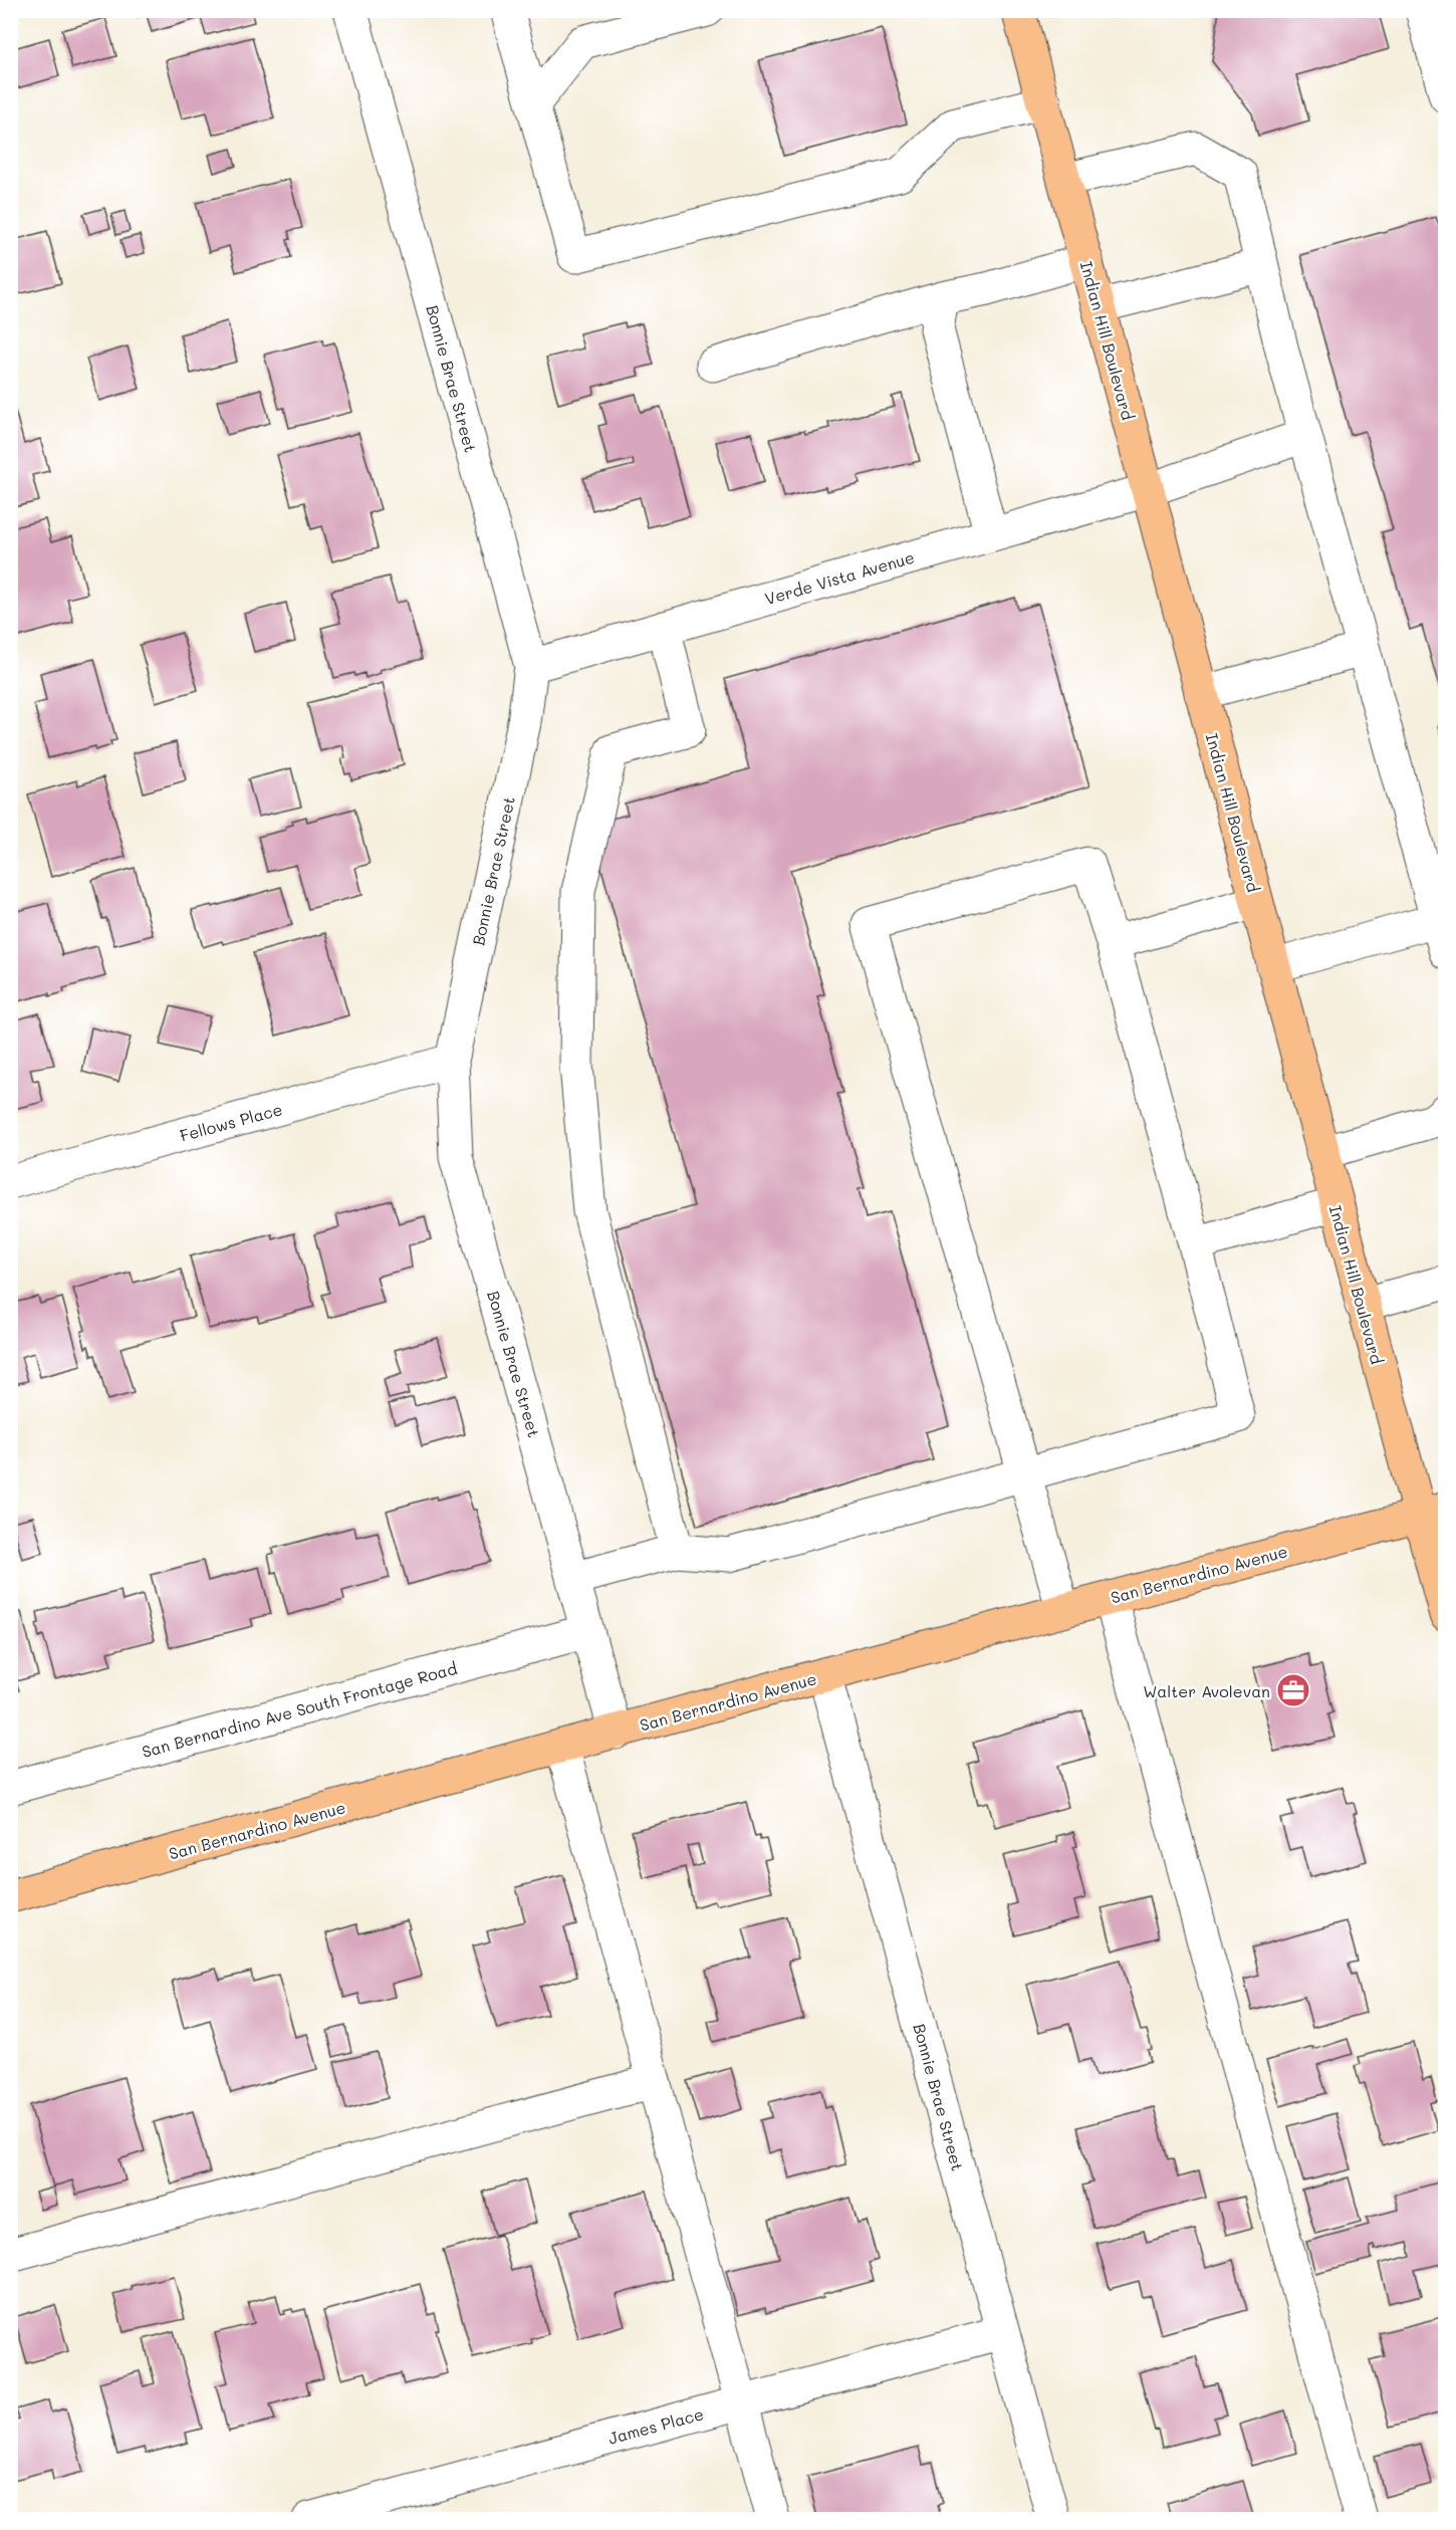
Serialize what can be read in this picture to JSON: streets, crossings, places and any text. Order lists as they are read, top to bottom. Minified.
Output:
{"streets":{"main road":["Indian Hill Boulevard","San Bernardino Avenue"],"street":["Bonnie Brae Street","Verde Vista Avenue","Fellows Place","San Bernardino Ave South Frontage Road","James Place"]},"crossings":[["Indian Hill Boulevard","Verde Vista Avenue"],["Indian Hill Boulevard","San Bernardino Avenue"],["Bonnie Brae Street","Verde Vista Avenue"],["Bonnie Brae Street","Fellows Place"],["Bonnie Brae Street","San Bernardino Avenue"],["Bonnie Brae Street","San Bernardino Ave South Frontage Road"],["Bonnie Brae Street","James Place"]],"places":{"office":["Walter Avolevan"]}}
